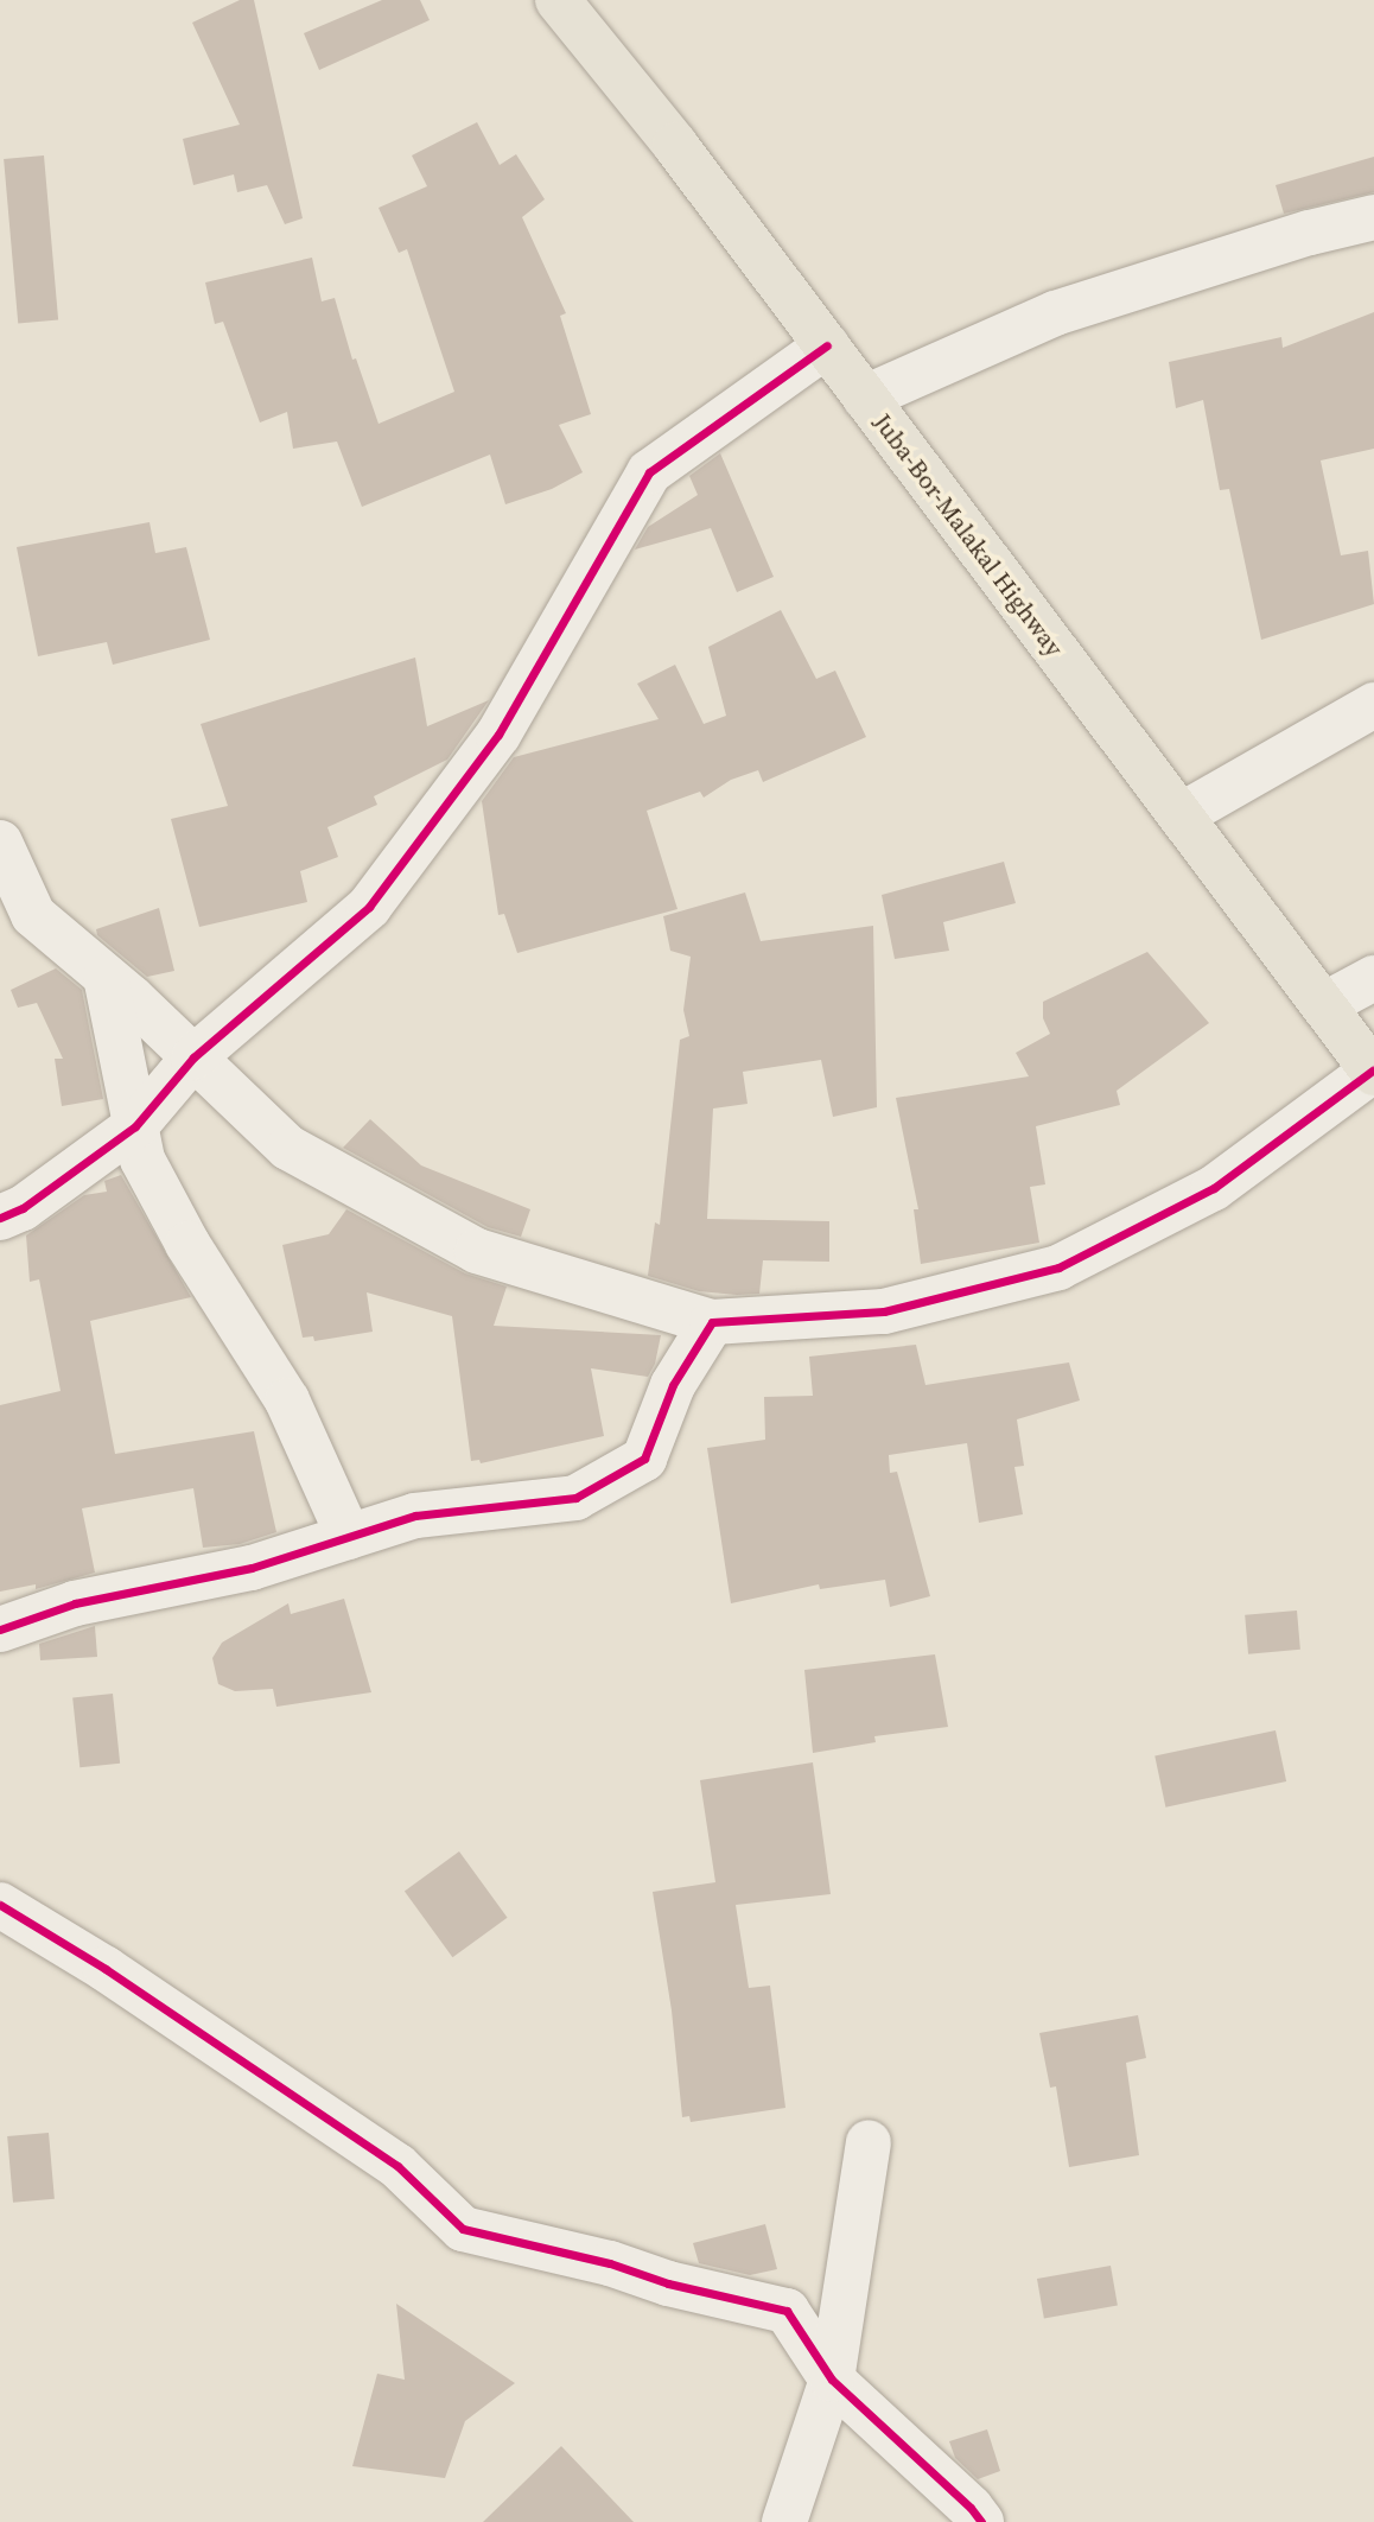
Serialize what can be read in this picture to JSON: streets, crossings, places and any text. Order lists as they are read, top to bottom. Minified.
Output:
{"streets":{"main road":["Juba-Bor-Malakal Highway"]}}
